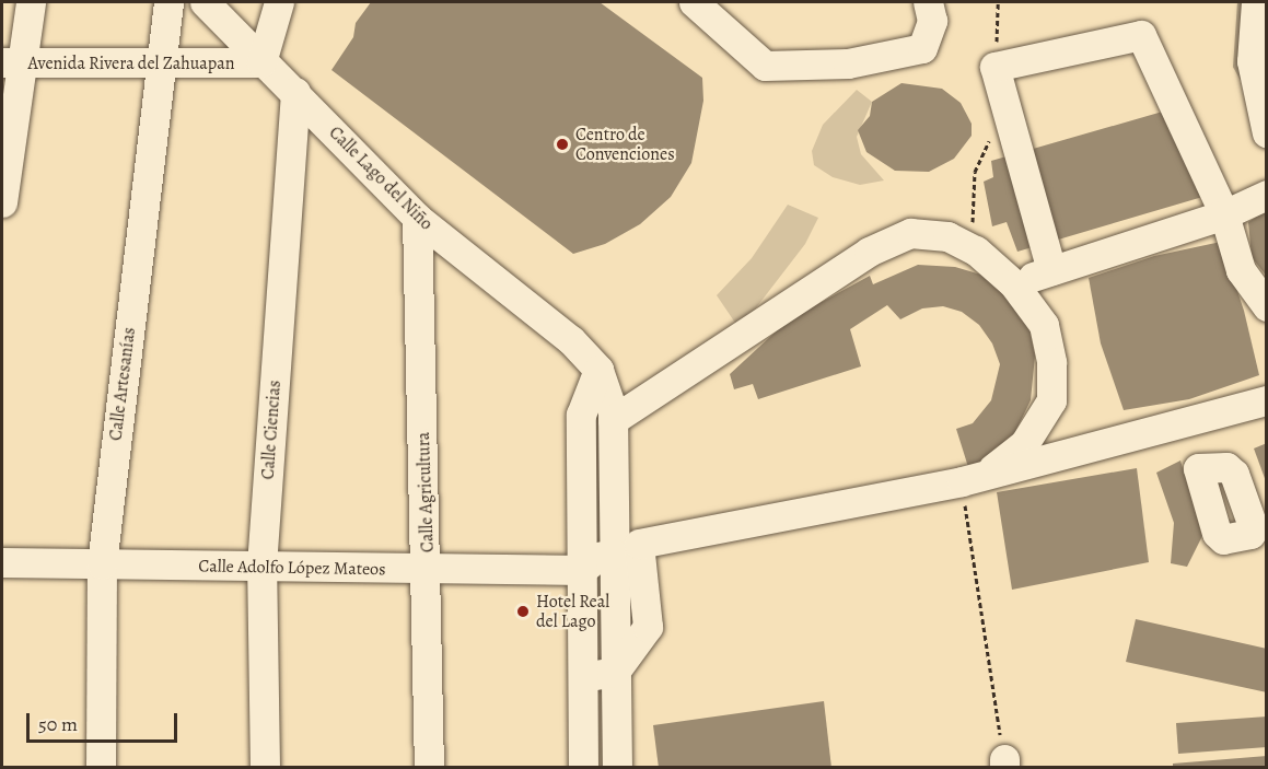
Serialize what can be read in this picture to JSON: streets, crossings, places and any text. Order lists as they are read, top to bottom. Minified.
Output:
{"streets":{"street":["Avenida Rivera del Zahuapan","Calle Lago del Niño","Calle Artesanías","Calle Ciencias","Calle Agricultura","Calle Adolfo López Mateos"]},"crossings":[["Avenida Rivera del Zahuapan","Calle Lago del Niño"],["Avenida Rivera del Zahuapan","Calle Artesanías"],["Calle Lago del Niño","Calle Ciencias"],["Calle Lago del Niño","Calle Agricultura"],["Calle Artesanías","Calle Adolfo López Mateos"],["Calle Ciencias","Calle Adolfo López Mateos"],["Calle Agricultura","Calle Adolfo López Mateos"]],"places":["Centro de Convenciones","Hotel Real del Lago"],"scale_bar":"50 m"}
